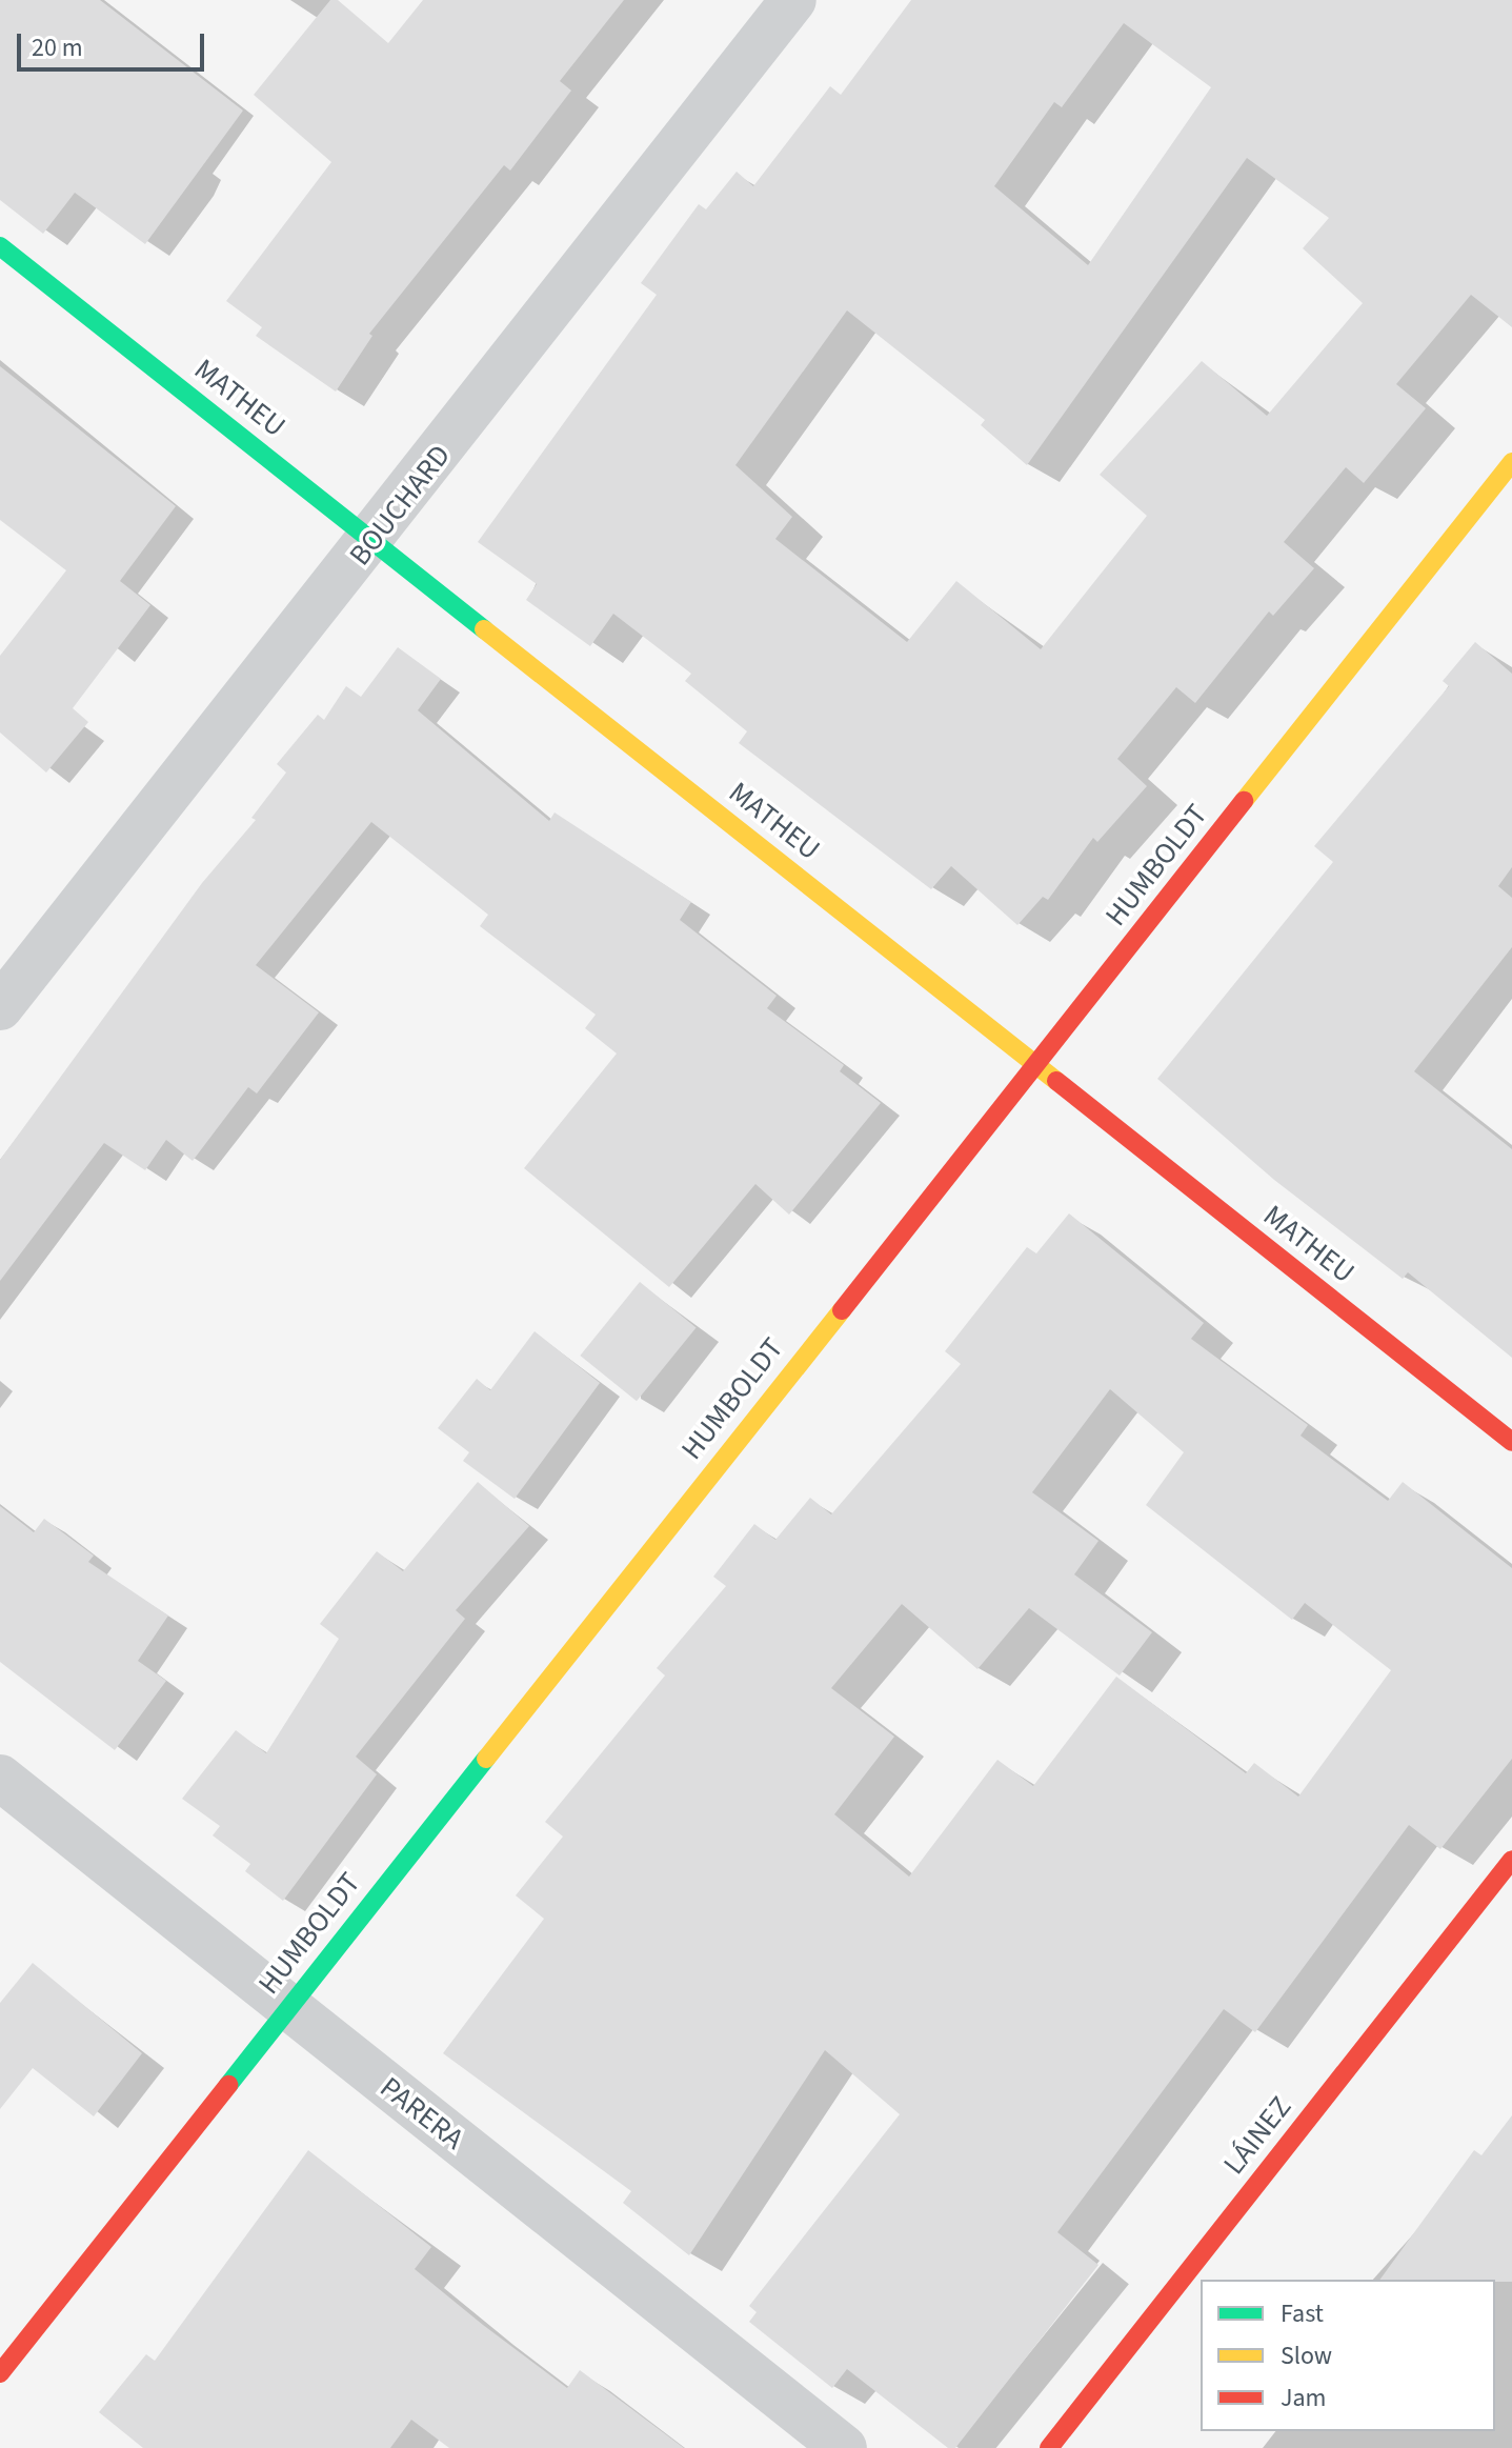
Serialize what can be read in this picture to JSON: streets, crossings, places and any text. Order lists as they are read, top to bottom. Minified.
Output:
{"streets":{"main road":["MATHEU","HUMBOLDT","LÁINEZ"],"street":["BOUCHARD","PARERA"]},"crossings":[["MATHEU","BOUCHARD"],["MATHEU","HUMBOLDT"],["HUMBOLDT","PARERA"]],"legend":["Fast","Slow","Jam"],"scale_bar":"20 m"}
